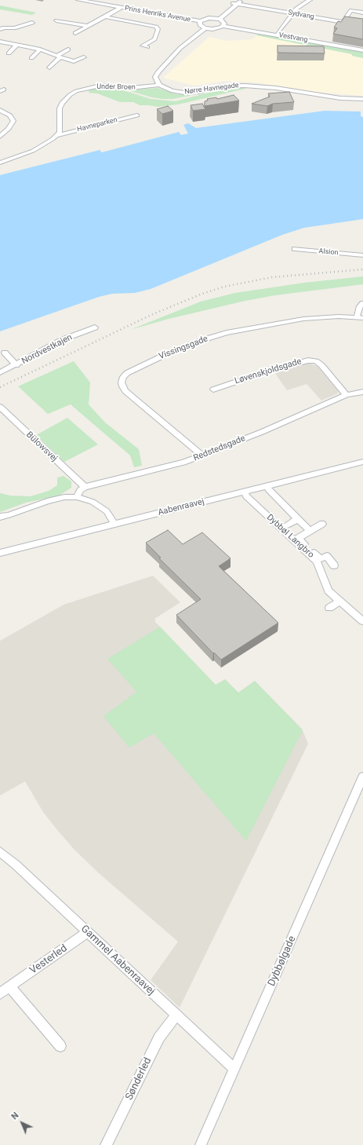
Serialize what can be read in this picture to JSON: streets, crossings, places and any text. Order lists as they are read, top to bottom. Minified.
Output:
{"streets":{"street":["Prins Henriks Avenue","Sydvang","Vestvang","Under Broen","Nørre Havnegade","Havneparken","Alsion","Vissingsgade","Nordvestkajen","Løvenskjoldsgade","Bülowsvej","Redstedsgade","Aabenraavej","Dybbøl Langbro","Vesterled","Gammel Aabenraavej","Dybbølgade","Sønderled"]},"crossings":[["Under Broen","Nørre Havnegade"],["Under Broen","Havneparken"],["Vissingsgade","Redstedsgade"],["Løvenskjoldsgade","Redstedsgade"],["Bülowsvej","Redstedsgade"],["Aabenraavej","Dybbøl Langbro"],["Vesterled","Gammel Aabenraavej"],["Gammel Aabenraavej","Dybbølgade"],["Gammel Aabenraavej","Sønderled"]],"north":"top left"}
